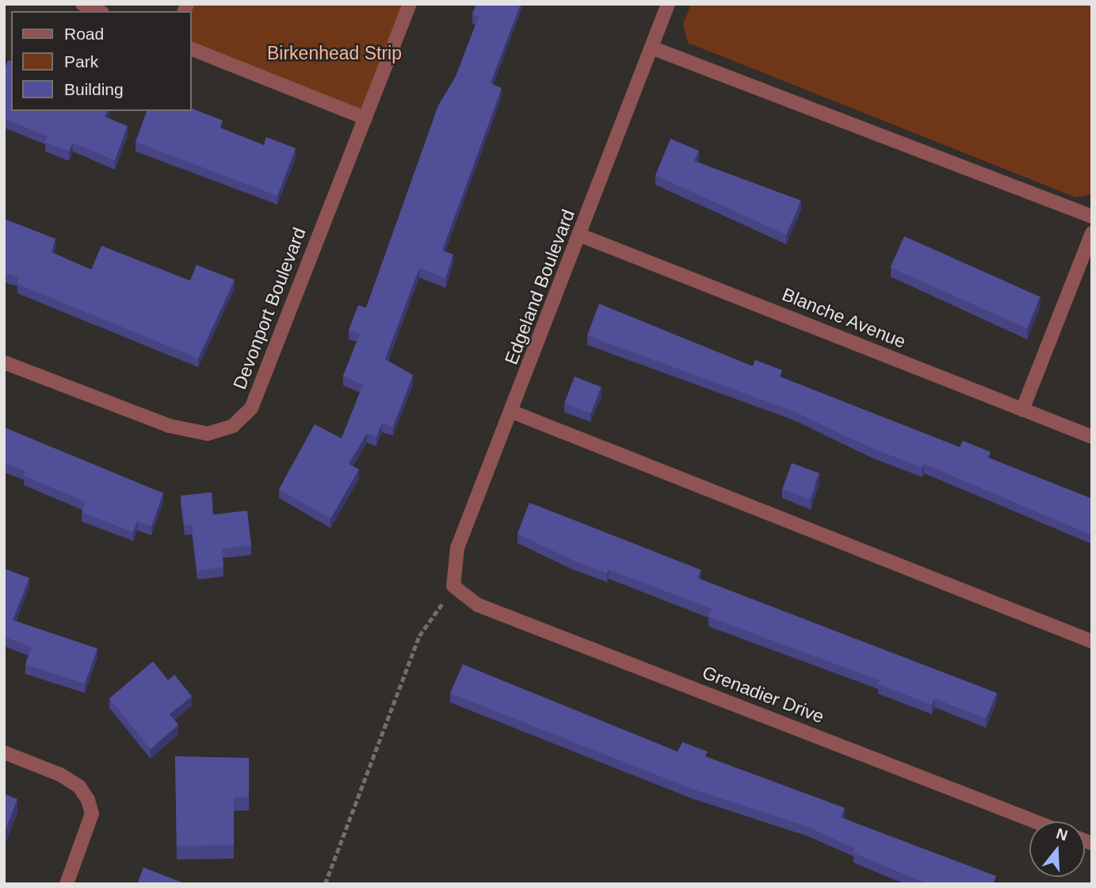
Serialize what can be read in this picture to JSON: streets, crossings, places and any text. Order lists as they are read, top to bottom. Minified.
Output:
{"streets":{"street":["Edgeland Boulevard","Devonport Boulevard","Blanche Avenue","Grenadier Drive"]},"crossings":[["Edgeland Boulevard","Blanche Avenue"],["Edgeland Boulevard","Grenadier Drive"]],"parks":["Birkenhead Strip"],"legend":["Road","Park","Building"],"north":"top"}
